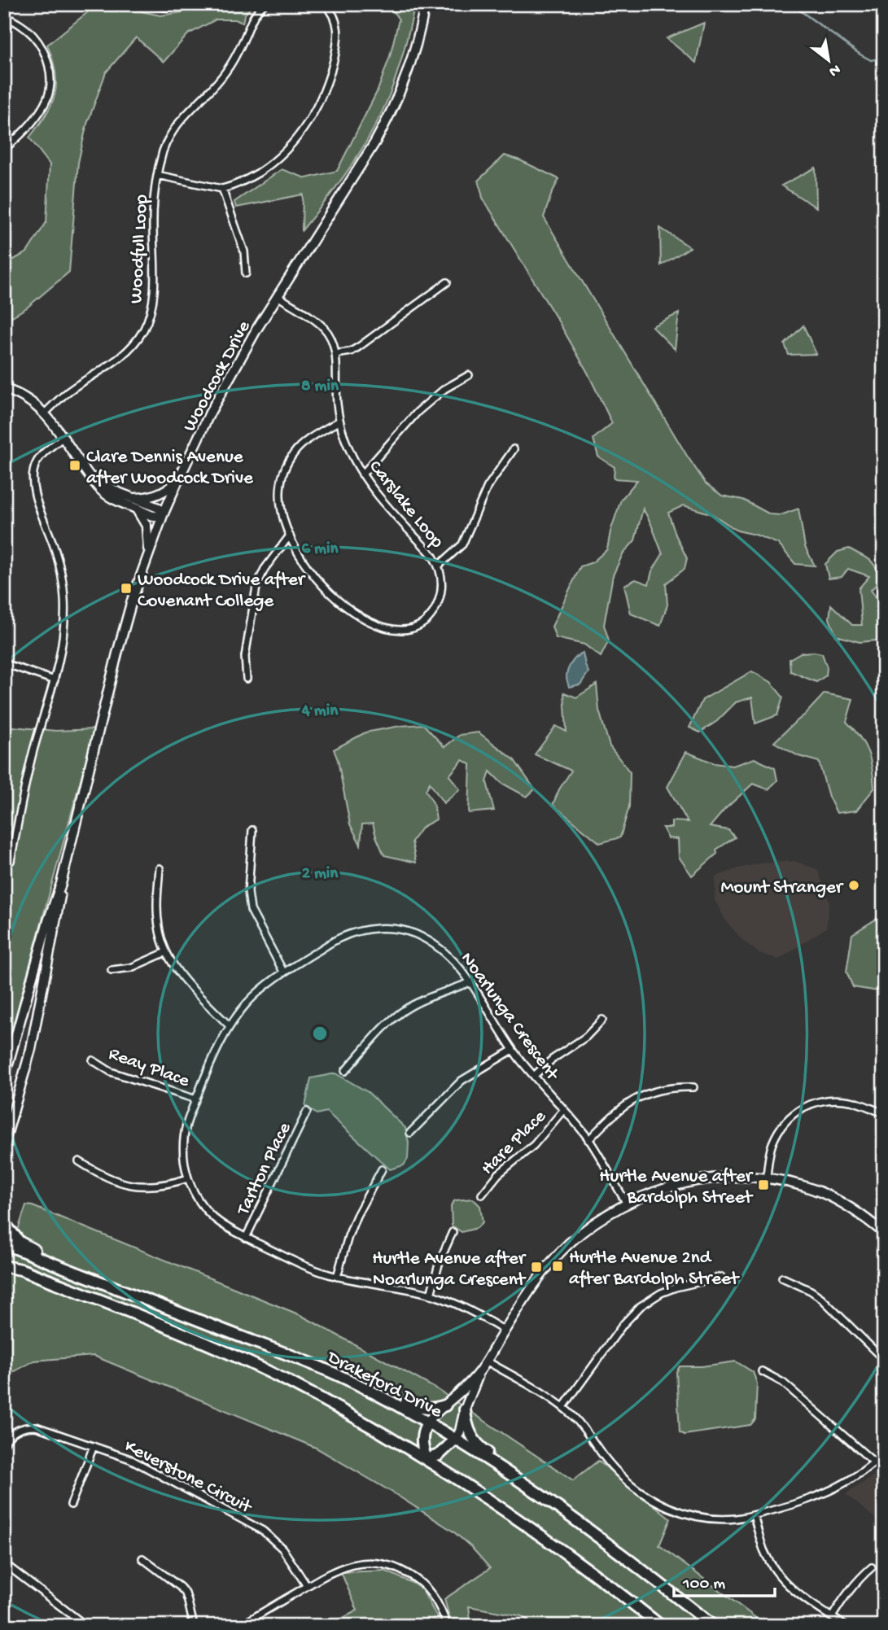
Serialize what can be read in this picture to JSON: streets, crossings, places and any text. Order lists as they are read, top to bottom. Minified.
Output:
{"streets":{"highway":["Drakeford Drive"],"main road":["Woodcock Drive"],"street":["Woodfull Loop","Carslake Loop","Noarlunga Crescent","Reay Place","Hare Place","Tarlton Place","Keverstone Circuit"]},"crossings":[["Woodcock Drive","Carslake Loop"],["Noarlunga Crescent","Reay Place"],["Noarlunga Crescent","Hare Place"],["Noarlunga Crescent","Tarlton Place"]],"places":{"transit":["Clare Dennis Avenue after Woodcock Drive","Woodcock Drive after Covenant College","Hurtle Avenue after Bardolph Street","Hurtle Avenue 2nd after Bardolph Street","Hurtle Avenue after Noarlunga Crescent"],"other":["Mount Stranger"]},"scale_bar":"100 m","north":"bottom right","rings":["8 min","6 min","4 min","2 min"]}
